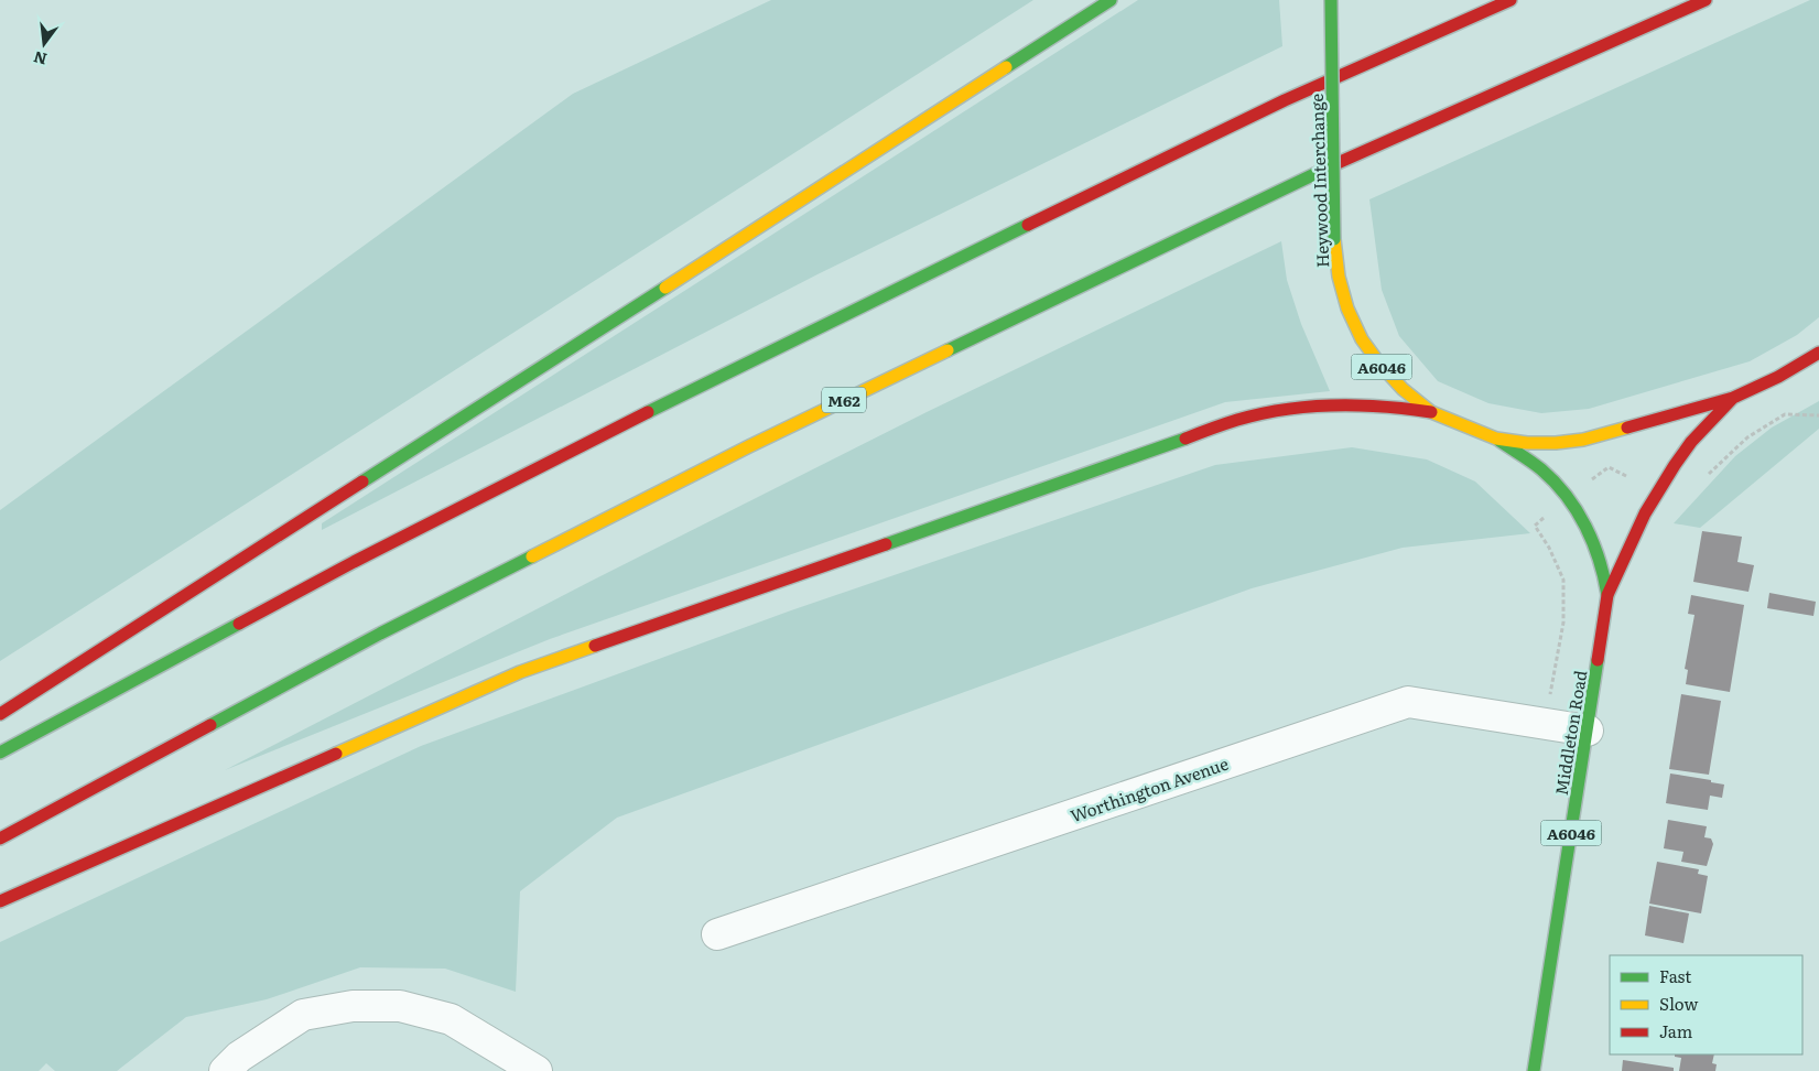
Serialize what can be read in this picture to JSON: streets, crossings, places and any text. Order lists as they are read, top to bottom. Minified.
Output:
{"streets":{"main road":["Heywood Interchange","A6046","M62","Middleton Road"],"street":["Worthington Avenue"]},"crossings":[["Heywood Interchange","Middleton Road"],["Middleton Road","Worthington Avenue"]],"legend":["Fast","Slow","Jam"],"north":"bottom"}
